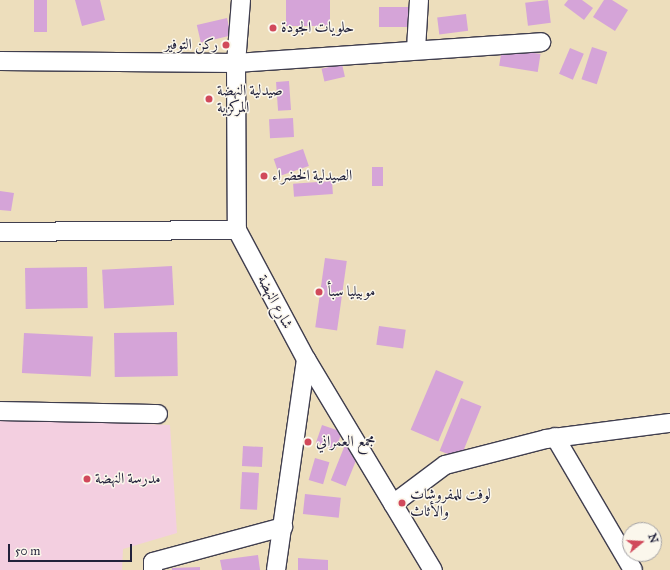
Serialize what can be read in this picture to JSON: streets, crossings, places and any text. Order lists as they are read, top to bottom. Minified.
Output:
{"streets":{"street":["شارع النهضة"]},"places":["حلويات الجودة","ركن التوفير","صيدلية النهضة المركزية","الصيدلية الخضراء","موبيليا سبأ","مجمع العمراني","مدرسة النهضة","لوفت للمفروشات والأثاث"],"scale_bar":"50 m","north":"right"}
